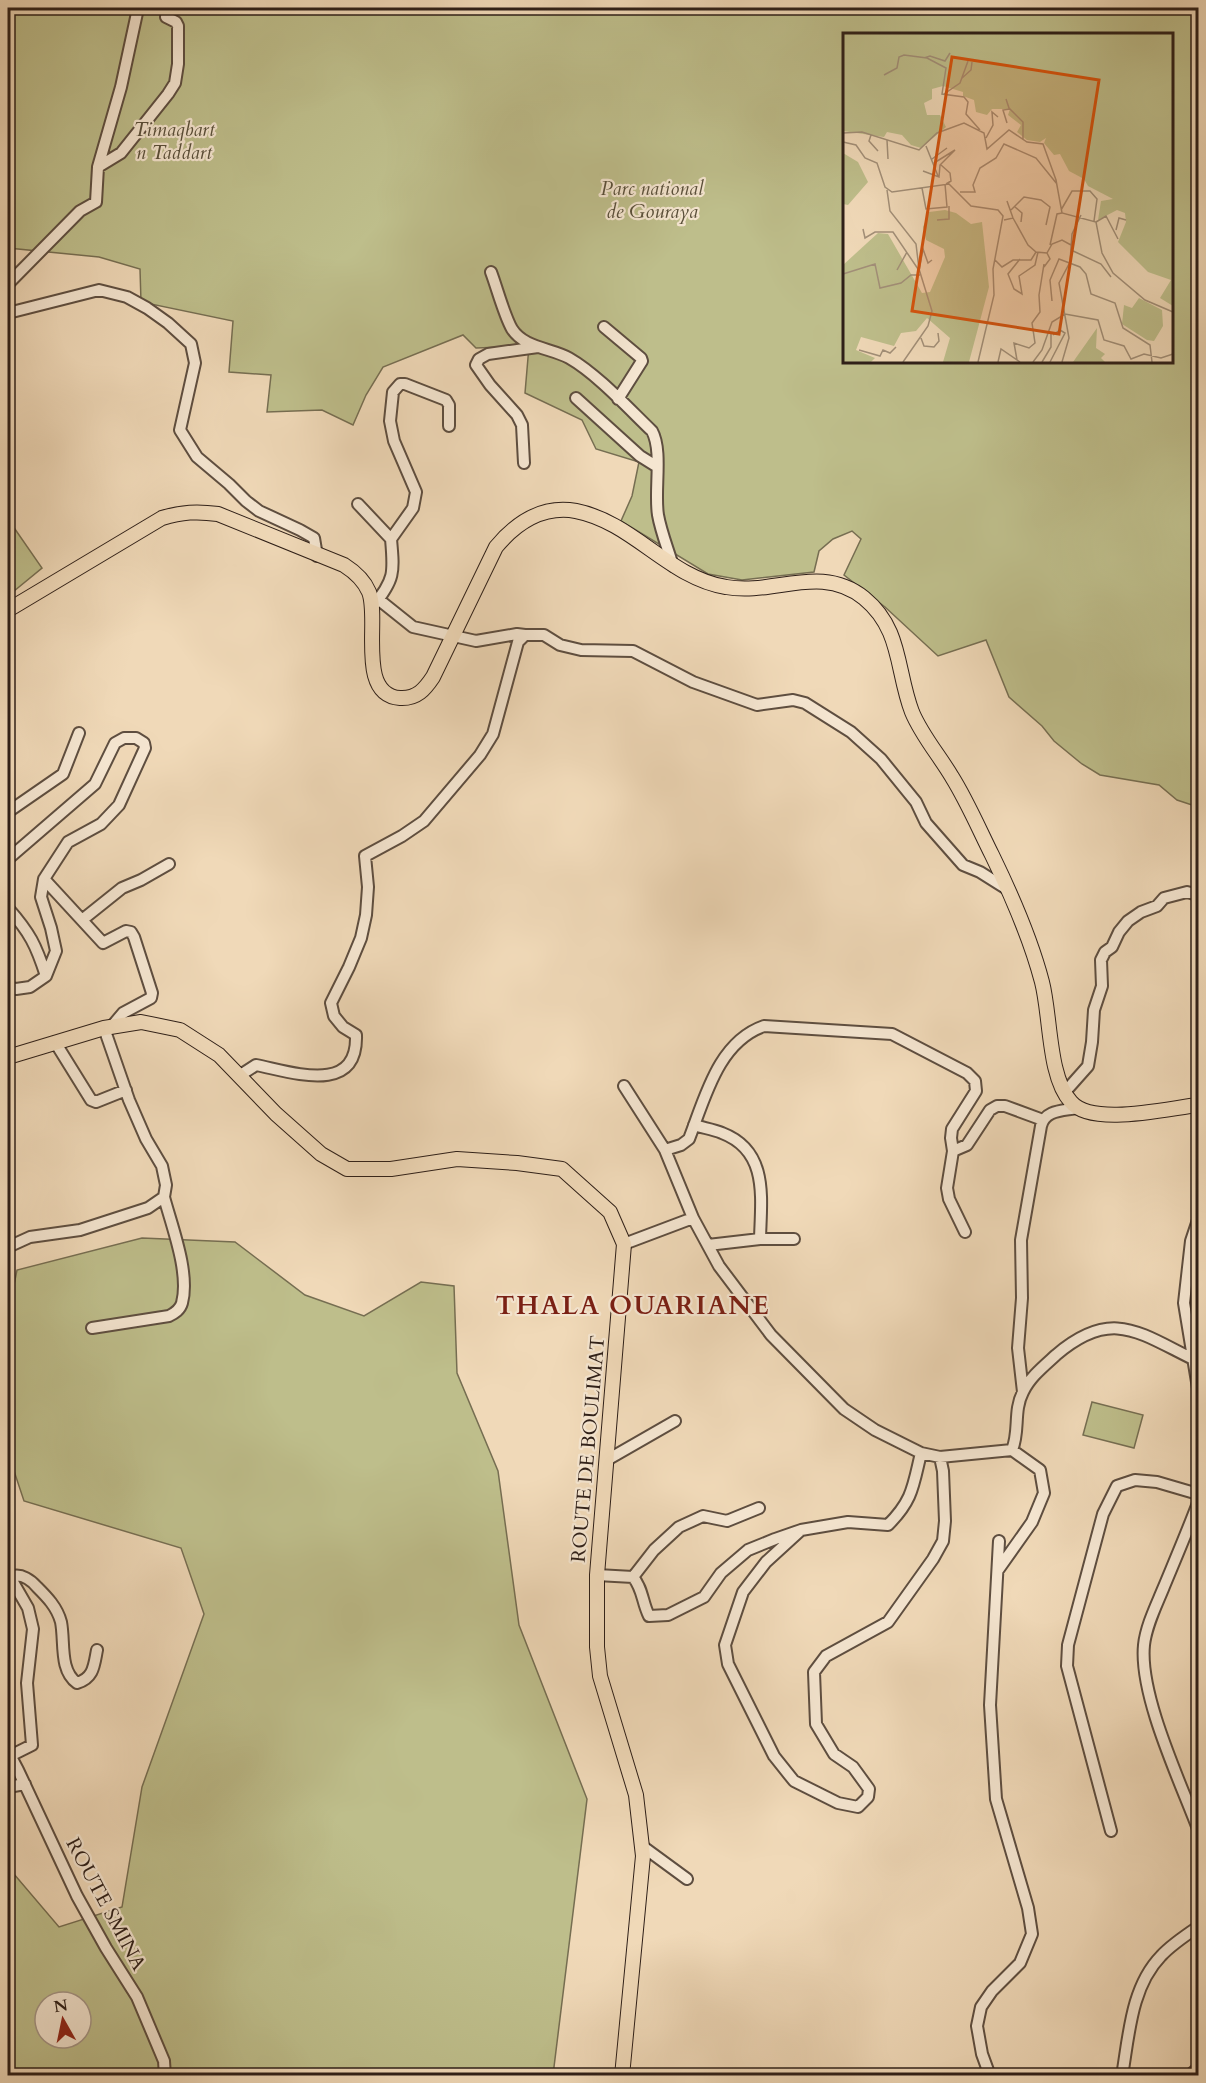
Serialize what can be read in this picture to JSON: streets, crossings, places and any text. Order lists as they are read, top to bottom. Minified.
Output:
{"streets":{"main road":["ROUTE DE BOULIMAT"],"street":["ROUTE SMINA"]},"districts":["THALA OUARIANE"],"parks":["Timaqbart n Taddart","Parc national de Gouraya"],"north":"top"}
